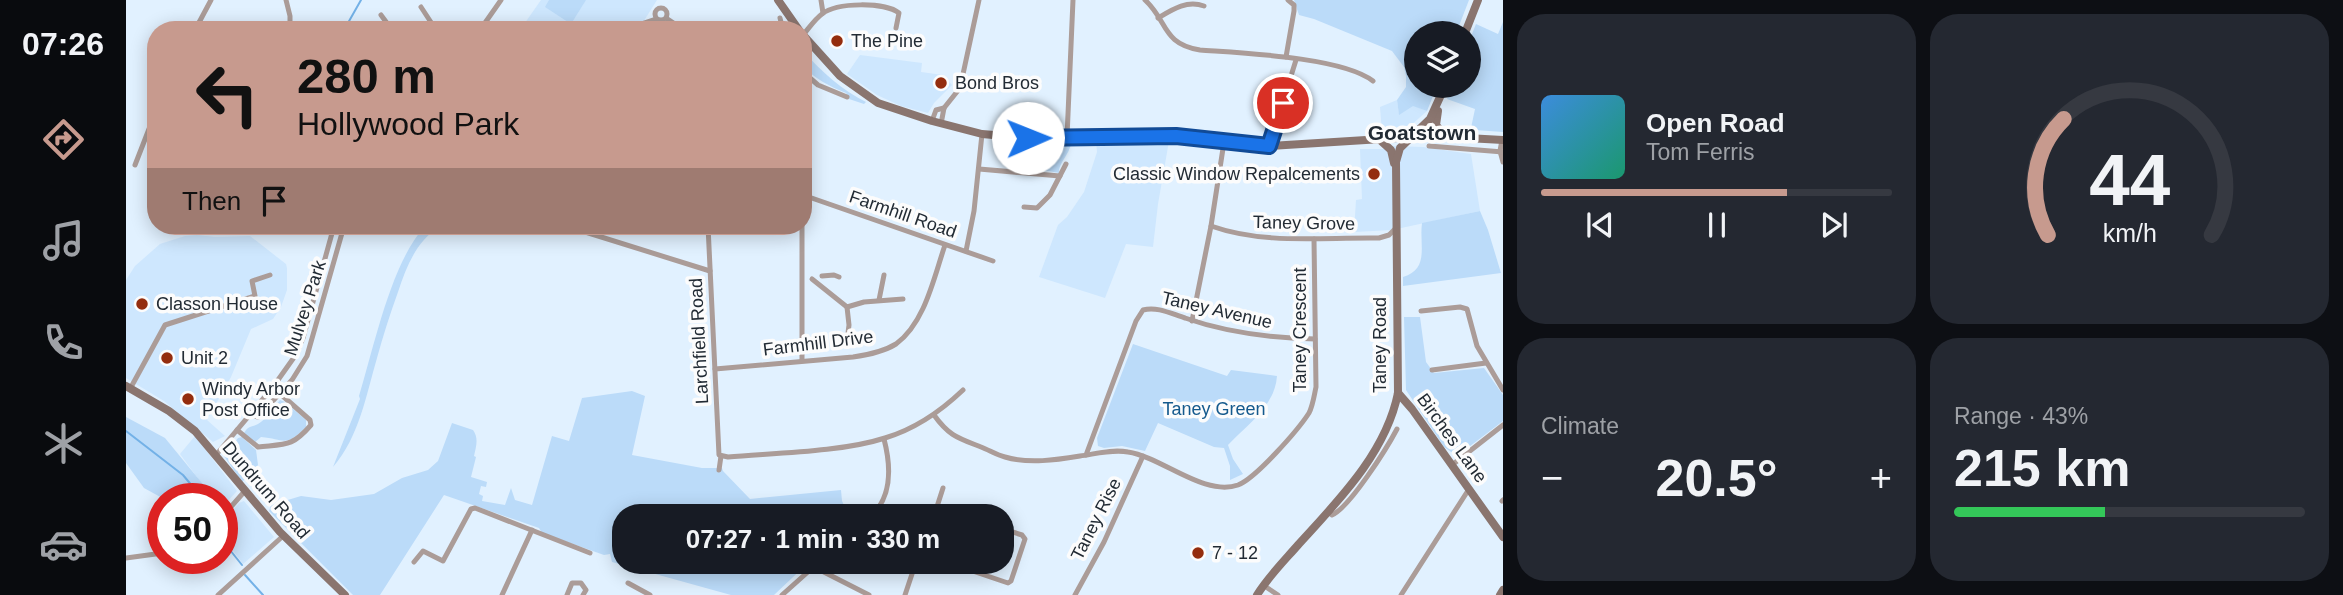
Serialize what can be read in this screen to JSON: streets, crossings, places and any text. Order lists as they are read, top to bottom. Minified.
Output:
{"streets":{"main road":["Taney Road","Birches Lane","Dundrum Road"],"street":["Farmhill Road","Taney Grove","Mulvey Park","Taney Avenue","Taney Crescent","Larchfield Road","Farmhill Drive","Taney Rise"]},"crossings":[["Farmhill Road","Farmhill Drive"],["Taney Grove","Taney Crescent"],["Taney Grove","Taney Road"],["Mulvey Park","Dundrum Road"],["Taney Avenue","Taney Crescent"],["Taney Crescent","Taney Rise"],["Larchfield Road","Farmhill Drive"],["Taney Road","Birches Lane"]],"districts":["Goatstown"],"parks":["Taney Green"],"places":["The Pine","Bond Bros","Classic Window Repalcements","Classon House","Unit 2","Windy Arbor Post Office","7 - 12"],"page":{"tabs":"07:26","turn":["280 m","Hollywood Park"],"song":["Open Road","Tom Ferris"],"then":"Then","tile":["Climate",["Range · 43%","215 km"]],"heat":["−","20.5°","+"],"limit":"50","trip":"07:27 · 1 min · 330 m","gauge":["44","km/h"]}}
